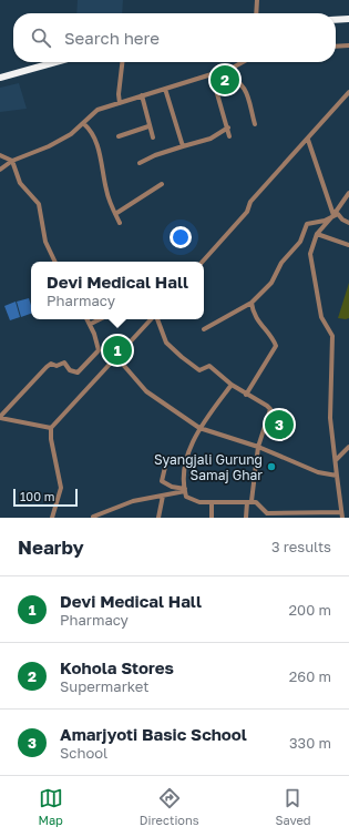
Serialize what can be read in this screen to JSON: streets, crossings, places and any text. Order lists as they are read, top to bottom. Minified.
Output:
{"places":["Syangjali Gurung Samaj Ghar"],"scale_bar":"100 m","page":{"search":"Search here","pins":["2","1","3"],"popup":["Devi Medical Hall","Pharmacy"],"scale":"100 m","heading":["Nearby","3 results"],"list":[{"mark":"1","name":"Devi Medical Hall","note":"Pharmacy","value":"200 m"},{"mark":"2","name":"Kohola Stores","note":"Supermarket","value":"260 m"},{"mark":"3","name":"Amarjyoti Basic School","note":"School","value":"330 m"}],"nav":["Map","Directions","Saved"]}}
